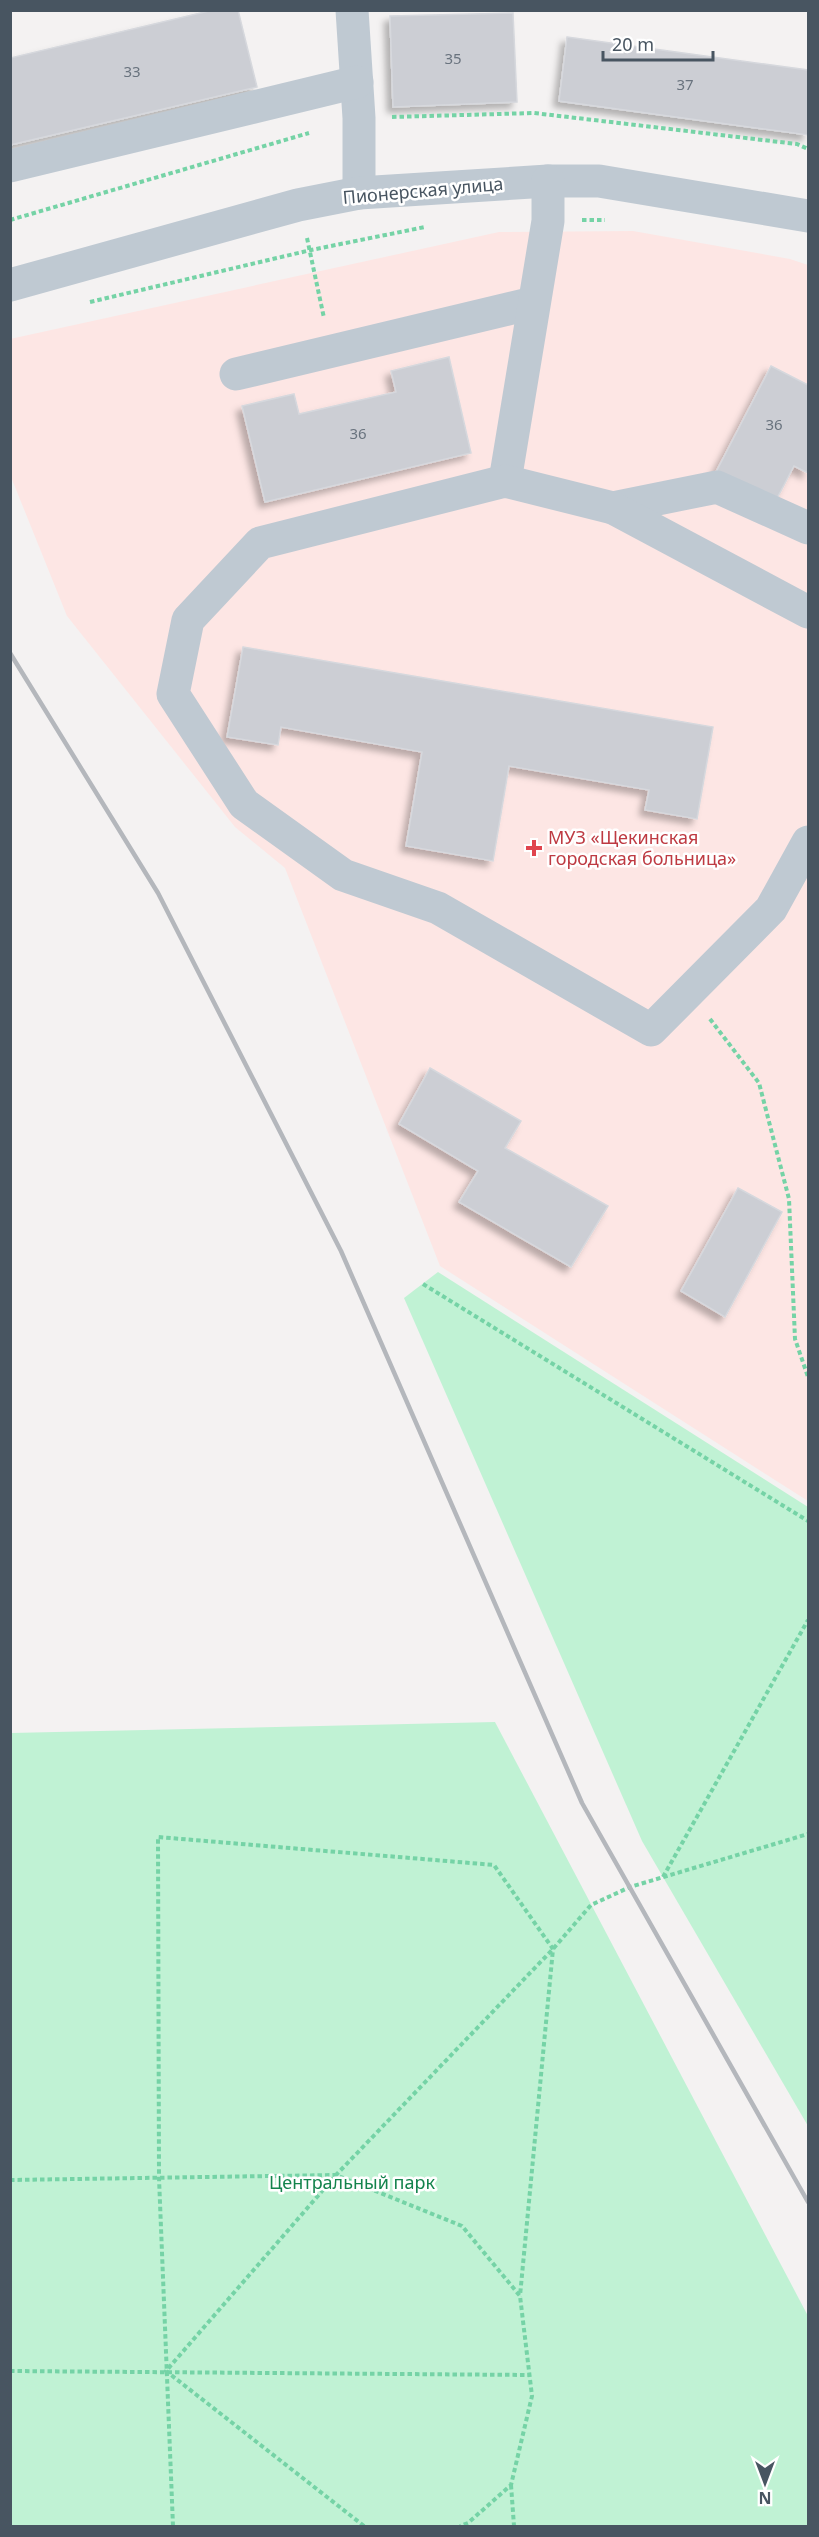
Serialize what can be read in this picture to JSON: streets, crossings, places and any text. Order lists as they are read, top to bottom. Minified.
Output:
{"streets":{"street":["Пионерская улица"]},"parks":["Центральный парк"],"places":{"health":["МУЗ «Щекинская городская больница»"]},"house_numbers":["35","33","37","36","36"],"scale_bar":"20 m","north":"bottom"}
